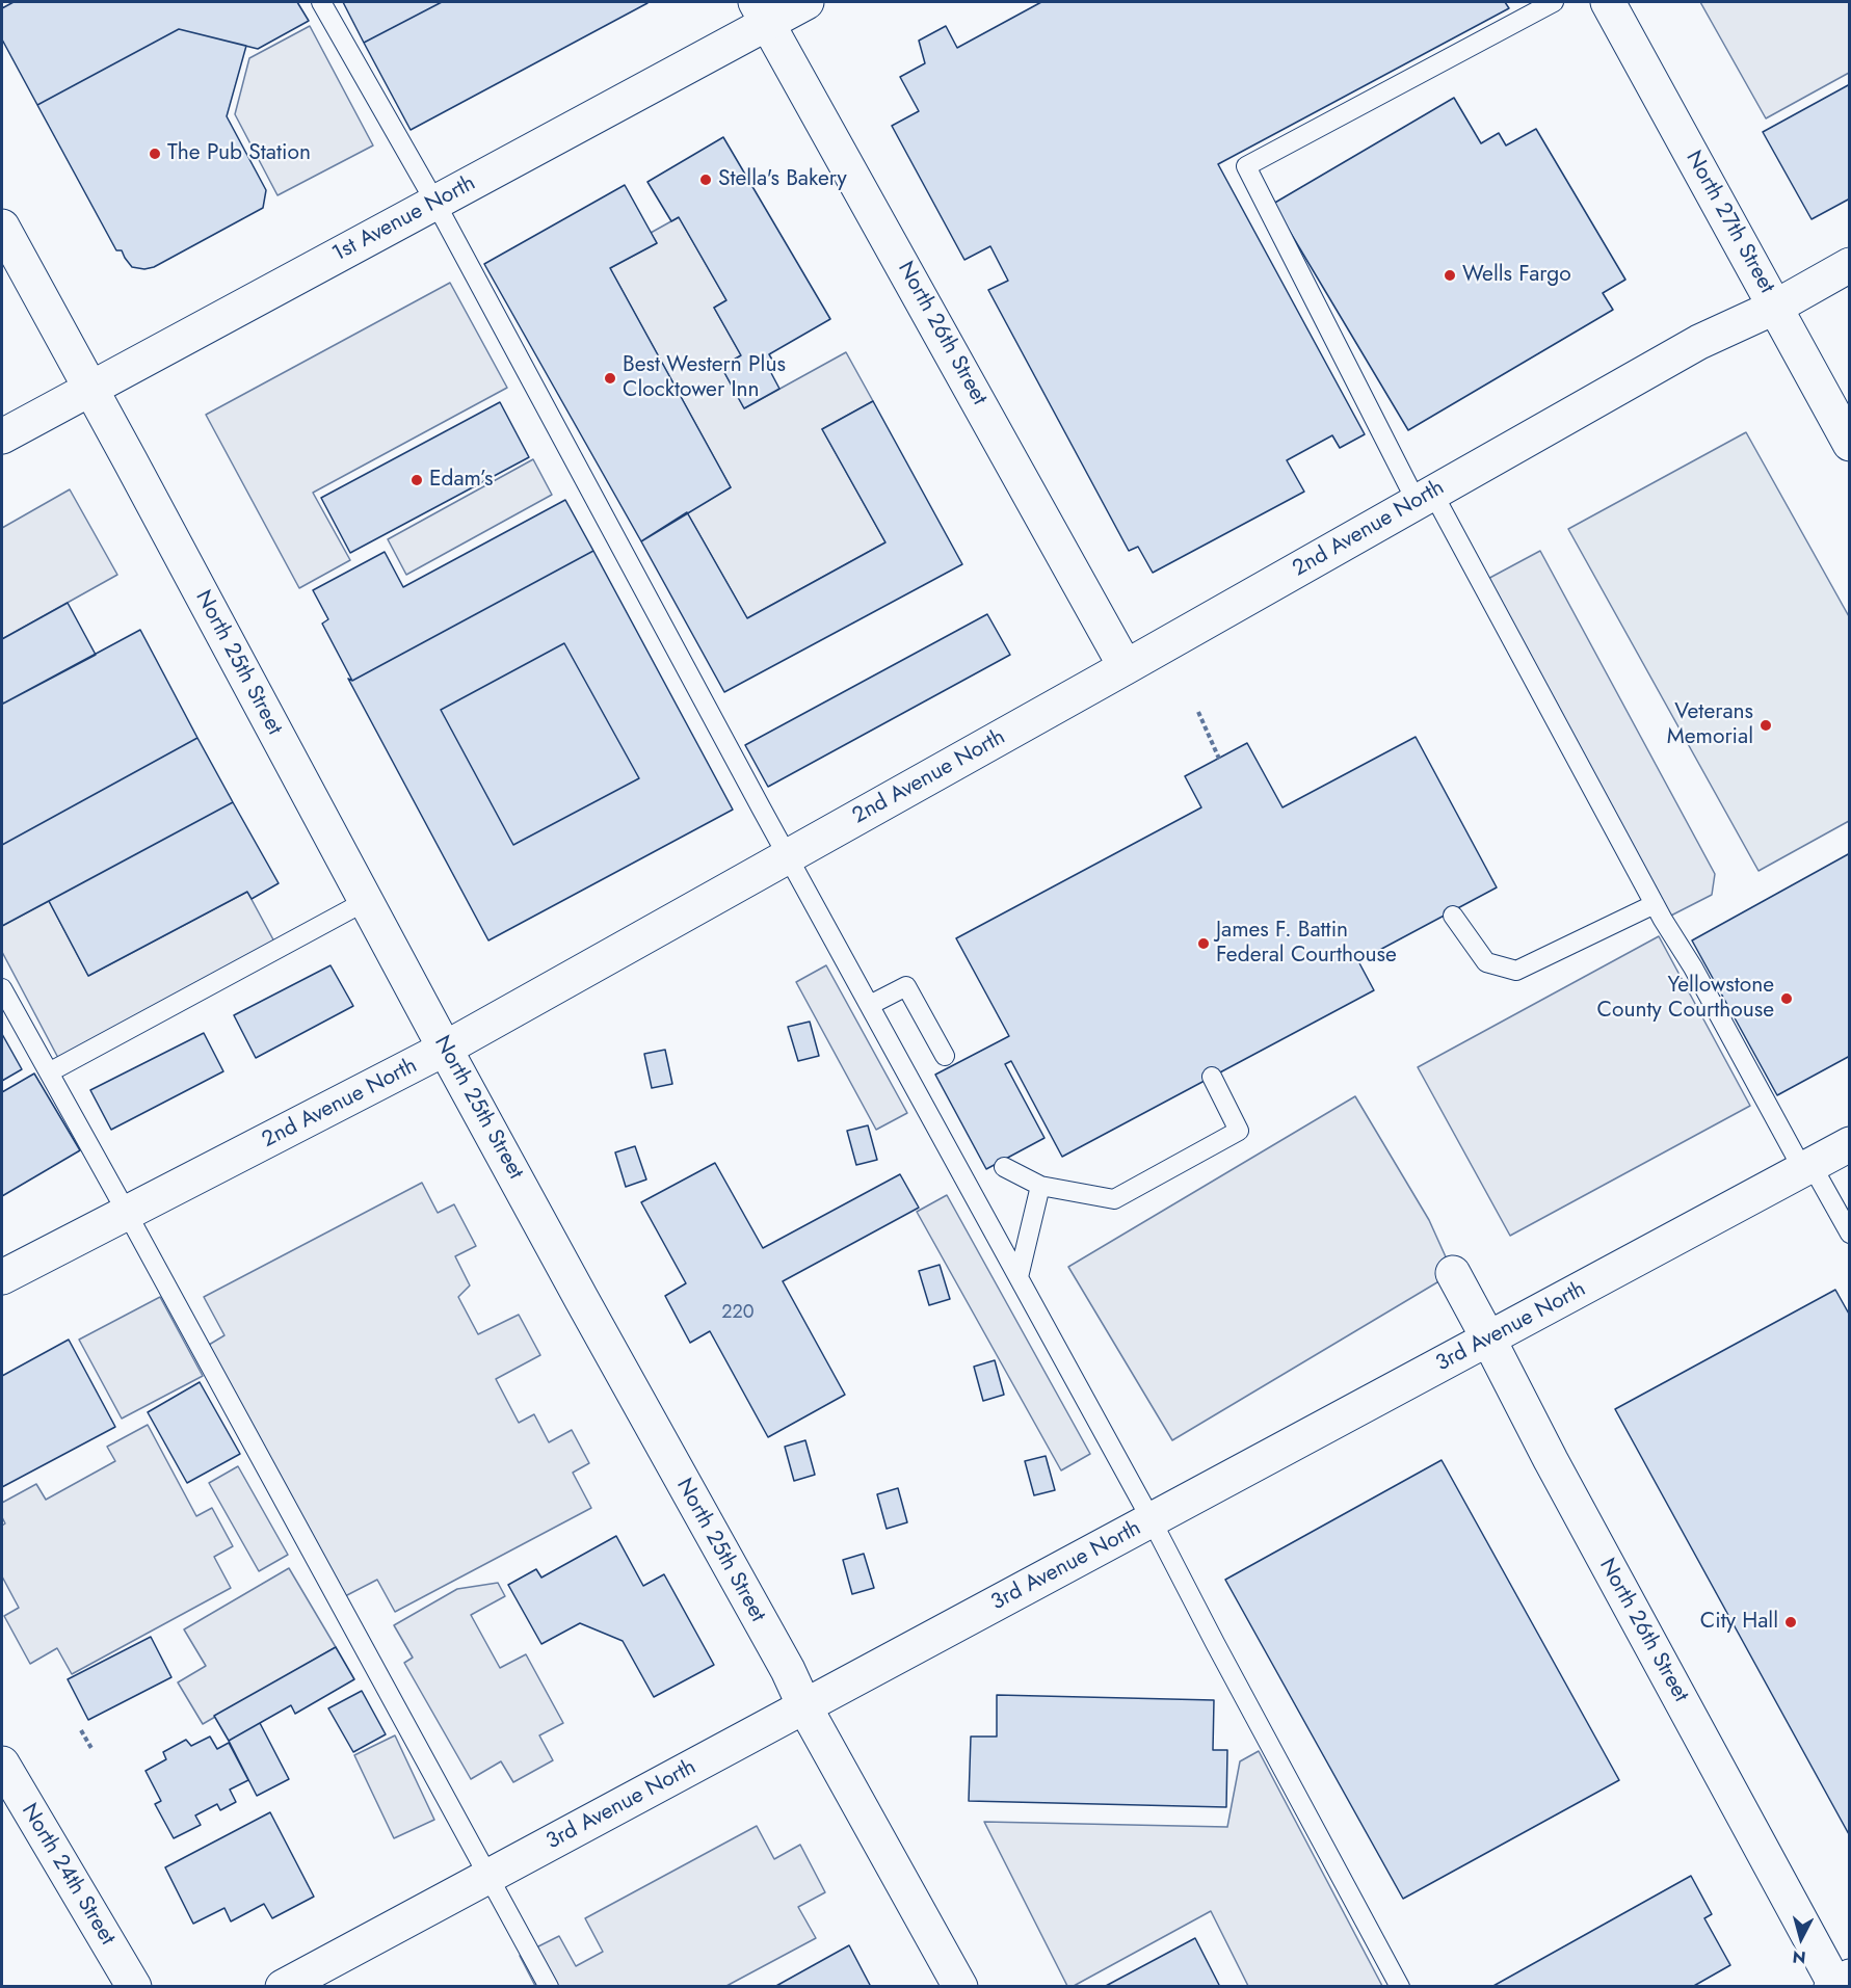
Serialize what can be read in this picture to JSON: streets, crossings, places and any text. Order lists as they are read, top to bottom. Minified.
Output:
{"streets":{"street":["1st Avenue North","North 27th Street","North 26th Street","2nd Avenue North","North 25th Street","3rd Avenue North","North 24th Street"]},"crossings":[["1st Avenue North","North 26th Street"],["1st Avenue North","North 25th Street"],["North 27th Street","2nd Avenue North"],["North 26th Street","2nd Avenue North"],["North 26th Street","3rd Avenue North"],["2nd Avenue North","North 25th Street"],["North 25th Street","3rd Avenue North"]],"places":["The Pub Station","Stella's Bakery","Wells Fargo","Best Western Plus Clocktower Inn","Edam’s","Veterans Memorial","James F. Battin Federal Courthouse","Yellowstone County Courthouse","City Hall"],"house_numbers":["220"],"north":"bottom"}
